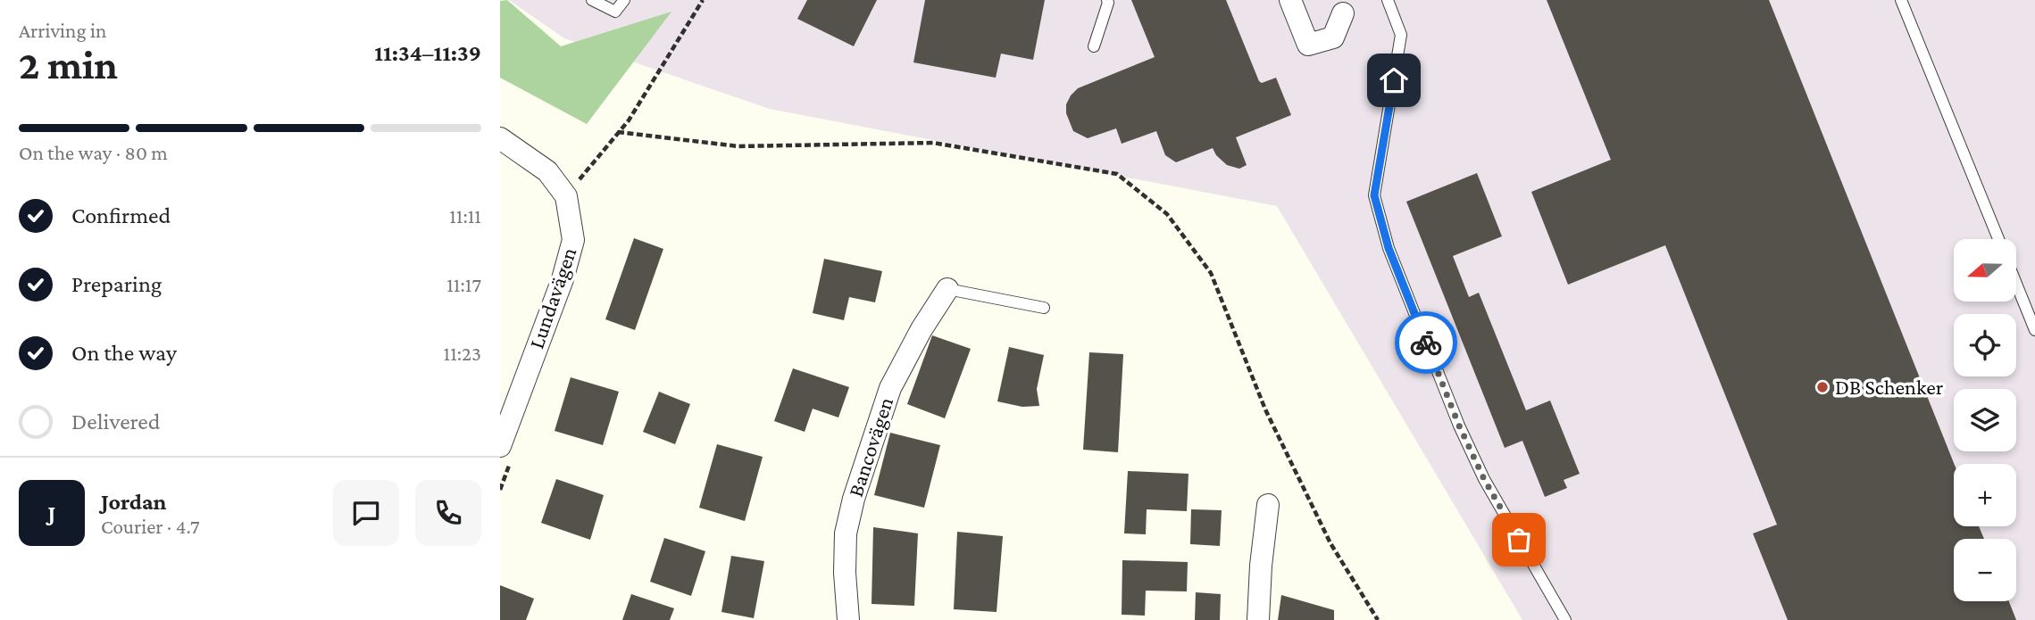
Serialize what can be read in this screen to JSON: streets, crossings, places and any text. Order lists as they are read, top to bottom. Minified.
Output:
{"streets":{"street":["Lundavägen","Bancovägen"]},"places":["DB Schenker"],"north":"left","page":{"heading":["2 min","Arriving in","11:34–11:39"],"panel":["Jordan","Courier · 4.7"],"bar":"On the way · 80 m","list":[["Confirmed","11:11"],["Preparing","11:17"],["On the way","11:23"],"Delivered"],"map_buttons":["+","−"],"round":"J"}}
